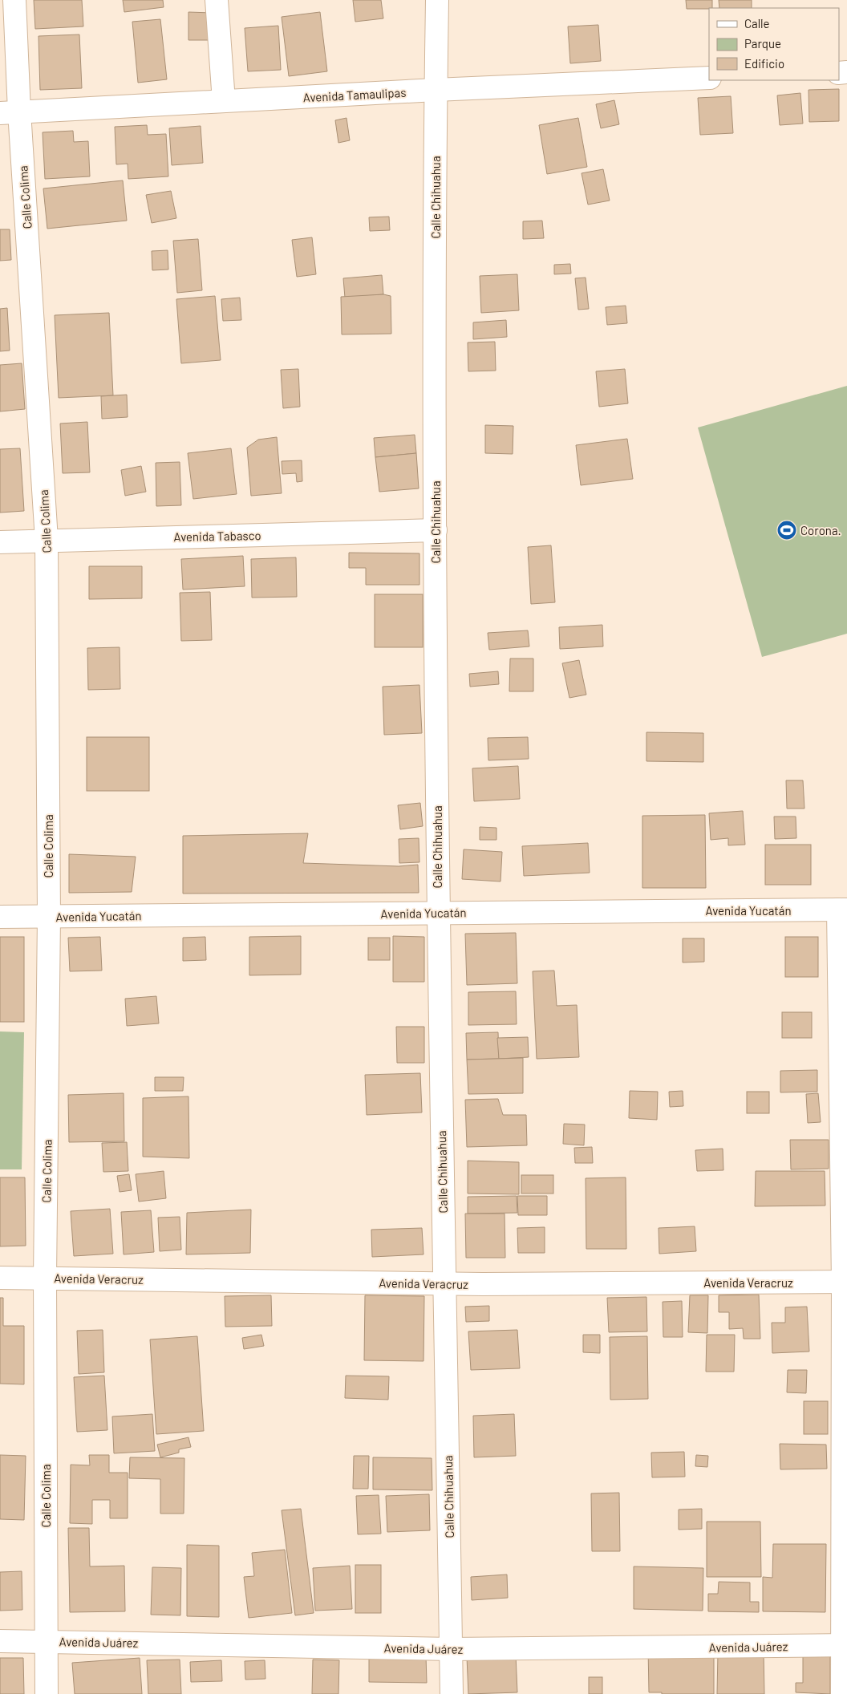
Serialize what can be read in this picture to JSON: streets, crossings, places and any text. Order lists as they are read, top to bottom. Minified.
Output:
{"streets":{"street":["Avenida Tamaulipas","Calle Colima","Calle Chihuahua","Avenida Tabasco","Avenida Yucatán","Avenida Veracruz","Avenida Juárez"]},"crossings":[["Avenida Tamaulipas","Calle Colima"],["Avenida Tamaulipas","Calle Chihuahua"],["Calle Colima","Avenida Tabasco"],["Calle Colima","Avenida Yucatán"],["Calle Colima","Avenida Veracruz"],["Calle Colima","Avenida Juárez"],["Calle Chihuahua","Avenida Tabasco"],["Calle Chihuahua","Avenida Yucatán"],["Calle Chihuahua","Avenida Veracruz"],["Calle Chihuahua","Avenida Juárez"]],"places":{"sports":["Corona."]},"legend":["Calle","Parque","Edificio"]}
